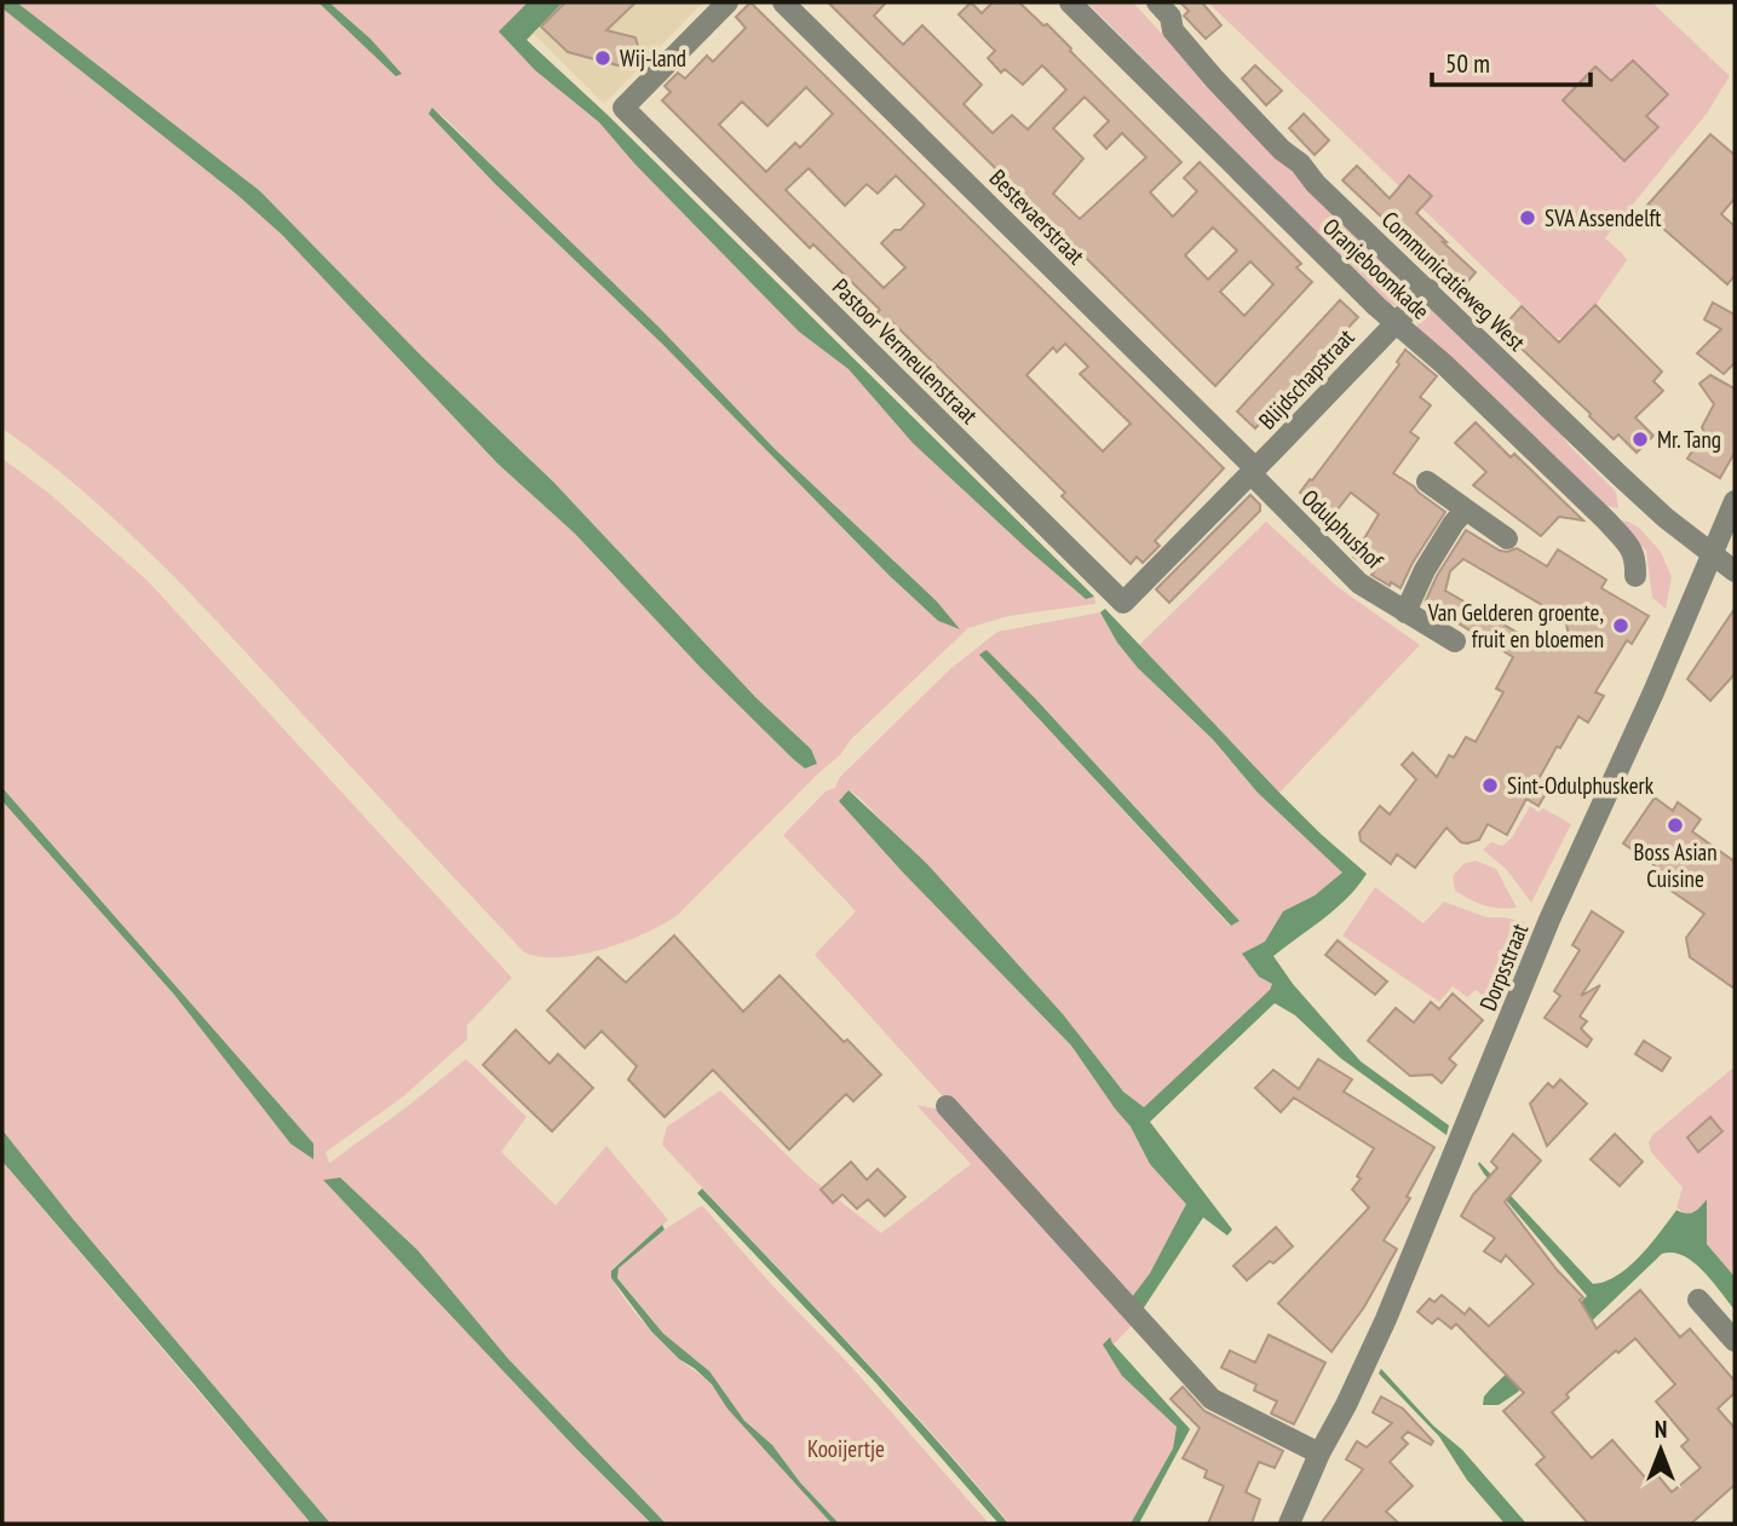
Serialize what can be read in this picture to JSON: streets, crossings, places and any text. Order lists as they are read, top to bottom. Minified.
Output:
{"streets":{"street":["Bestevaerstraat","Oranjeboomkade","Communicatieweg West","Pastoor Vermeulenstraat","Blijdschapstraat","Odulphushof","Dorpsstraat"]},"crossings":[["Bestevaerstraat","Pastoor Vermeulenstraat"],["Bestevaerstraat","Blijdschapstraat"],["Bestevaerstraat","Odulphushof"],["Oranjeboomkade","Blijdschapstraat"],["Communicatieweg West","Blijdschapstraat"],["Communicatieweg West","Dorpsstraat"],["Pastoor Vermeulenstraat","Blijdschapstraat"],["Pastoor Vermeulenstraat","Odulphushof"],["Blijdschapstraat","Odulphushof"]],"parks":["Kooijertje"],"places":["Wij-land","SVA Assendelft","Mr. Tang","Van Gelderen groente, fruit en bloemen","Sint-Odulphuskerk","Boss Asian Cuisine"],"scale_bar":"50 m","north":"top"}
